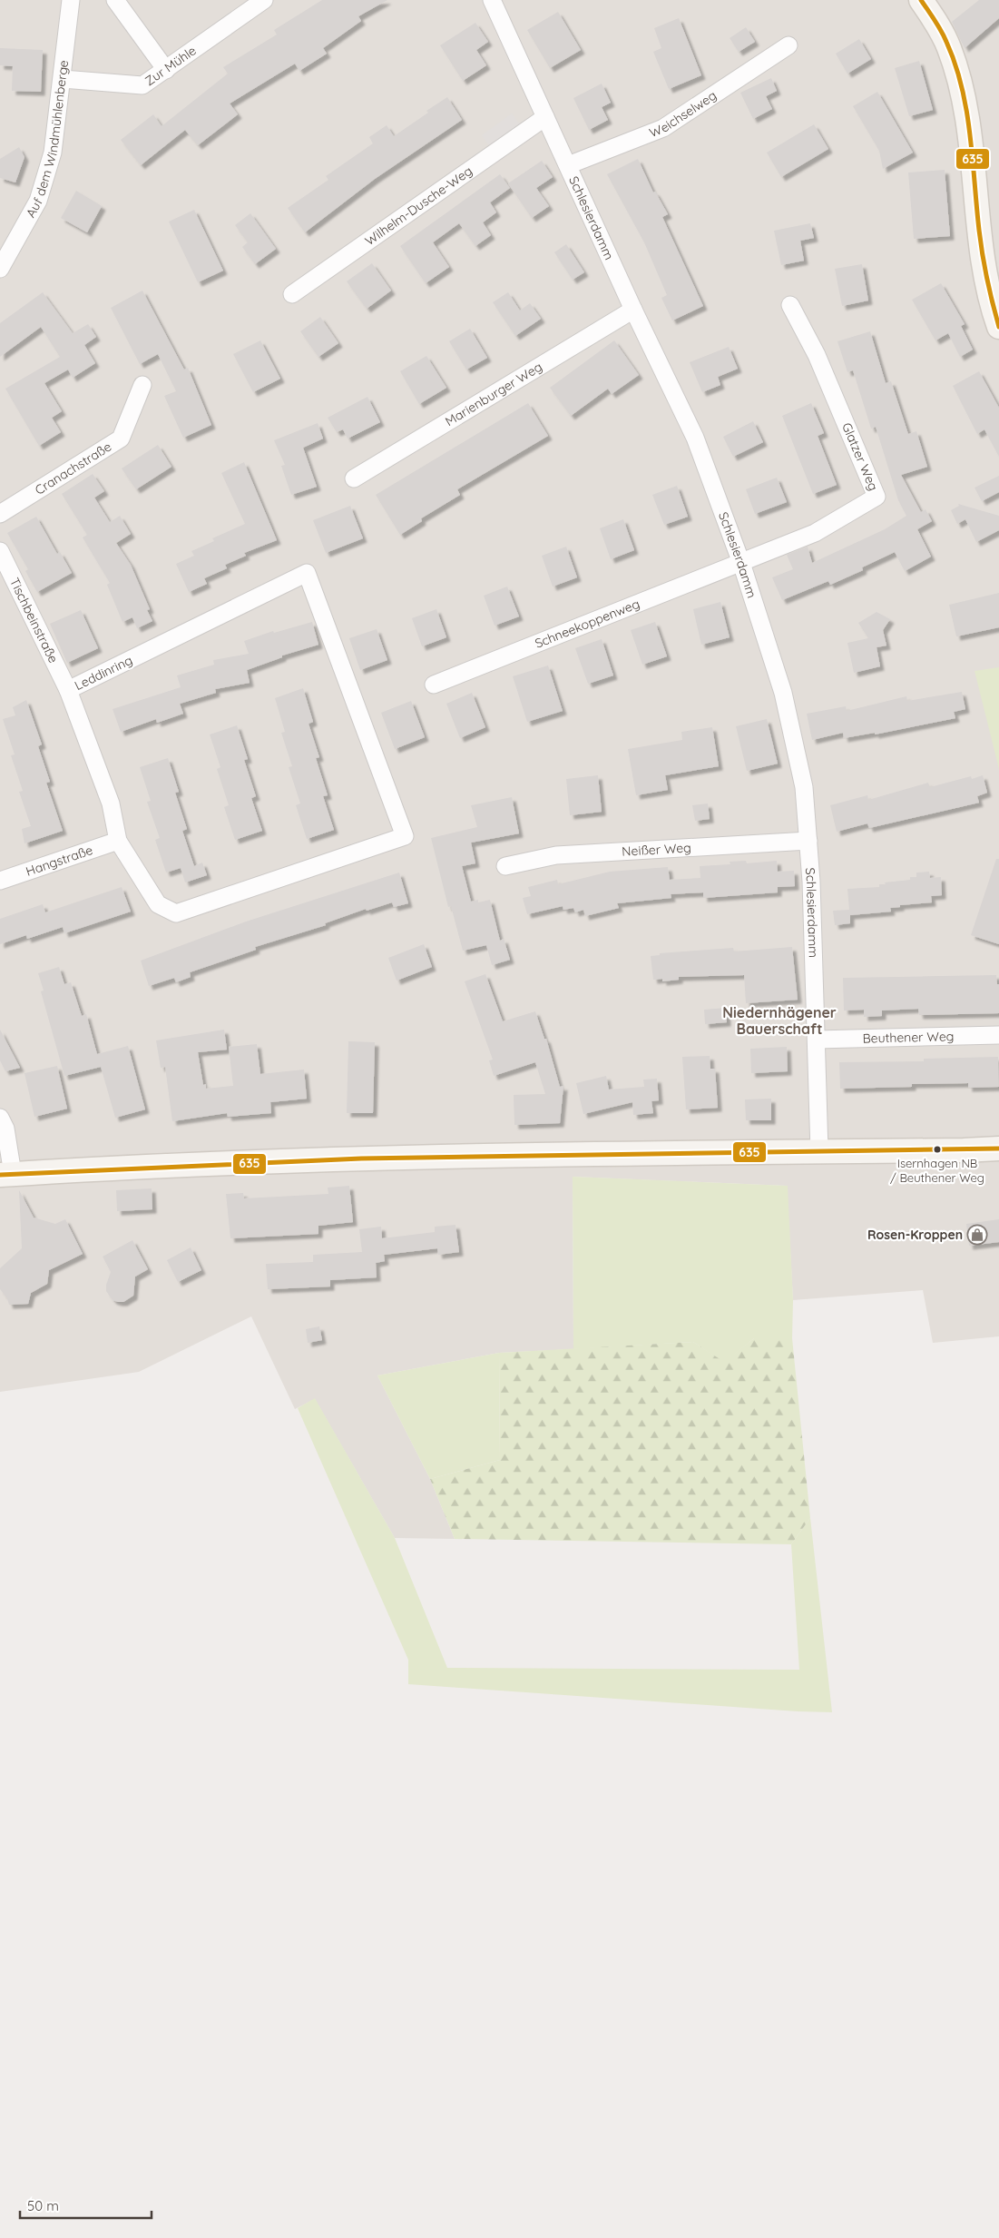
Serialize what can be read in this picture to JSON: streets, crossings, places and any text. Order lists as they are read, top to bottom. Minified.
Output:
{"streets":{"street":["Zur Mühle","Weichselweg","Auf dem Windmühlenberge","Wilhelm-Dusche-Weg","Schlesierdamm","Marienburger Weg","Glatzer Weg","Cranachstraße","Tischbeinstraße","Schneekoppenweg","Leddinring","Neißer Weg","Hangstraße","Beuthener Weg"]},"crossings":[["Zur Mühle","Auf dem Windmühlenberge"],["Weichselweg","Schlesierdamm"],["Wilhelm-Dusche-Weg","Schlesierdamm"],["Schlesierdamm","Marienburger Weg"],["Schlesierdamm","Glatzer Weg"],["Schlesierdamm","Schneekoppenweg"],["Schlesierdamm","Neißer Weg"],["Schlesierdamm","Beuthener Weg"],["Glatzer Weg","Schneekoppenweg"],["Tischbeinstraße","Leddinring"],["Leddinring","Hangstraße"]],"districts":["Niedernhägener Bauerschaft"],"places":{"other":["Isernhagen NB / Beuthener Weg"],"shop":["Rosen-Kroppen"]},"lines":["transit line 635"],"scale_bar":"50 m"}
